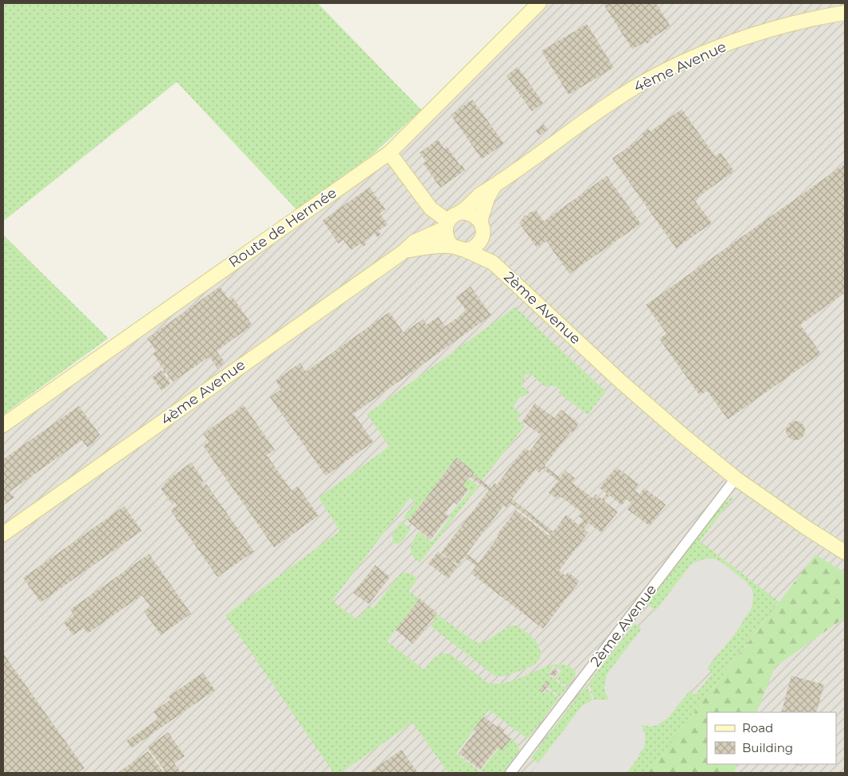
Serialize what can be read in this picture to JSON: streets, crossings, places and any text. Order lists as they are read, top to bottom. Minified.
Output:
{"streets":{"street":["4ème Avenue","Route de Hermée","2ème Avenue"]},"crossings":[["4ème Avenue","2ème Avenue"]],"legend":["Road","Building"]}
